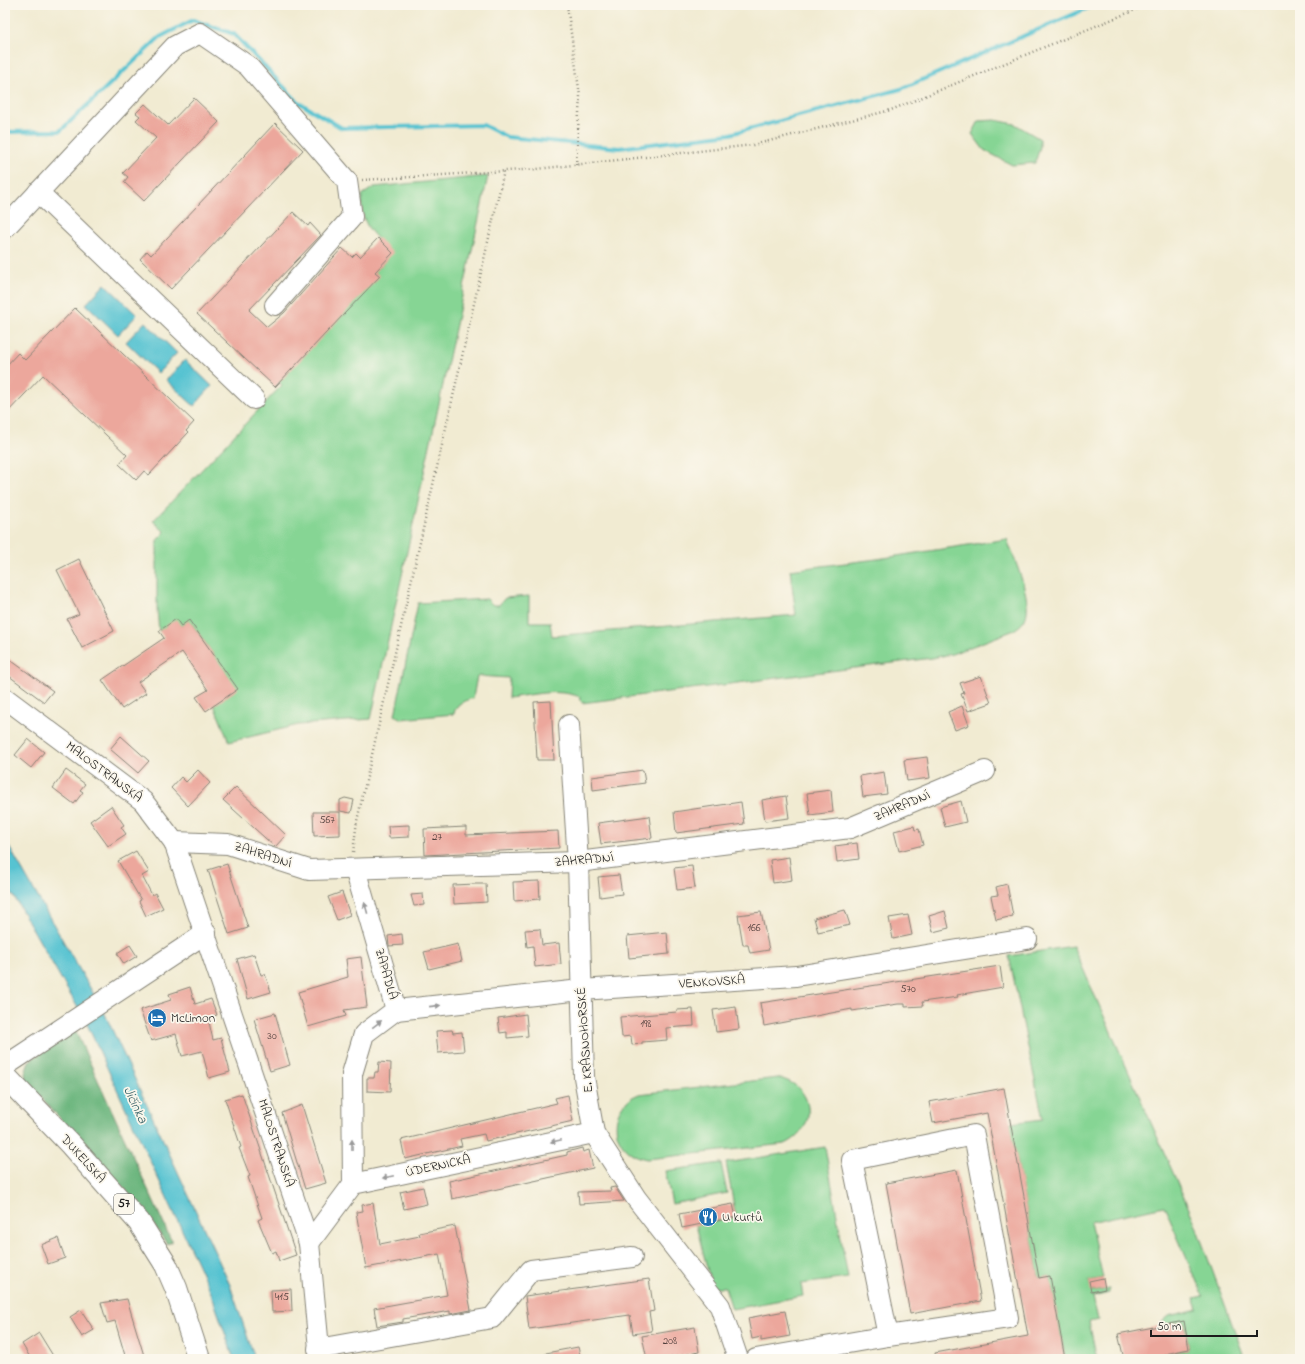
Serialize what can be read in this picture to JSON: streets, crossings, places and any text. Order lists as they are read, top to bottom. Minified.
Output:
{"streets":{"main road":["DUKELSKÁ","57"],"street":["MALOSTRANSKÁ","ZAHRADNÍ","ZAPADLÁ","VENKOVSKÁ","E. KRÁSNOHORSKÉ","ÚDERNICKÁ"]},"crossings":[["MALOSTRANSKÁ","ZAHRADNÍ"],["ZAHRADNÍ","ZAPADLÁ"],["ZAHRADNÍ","E. KRÁSNOHORSKÉ"],["ZAPADLÁ","VENKOVSKÁ"],["ZAPADLÁ","ÚDERNICKÁ"],["VENKOVSKÁ","E. KRÁSNOHORSKÉ"],["E. KRÁSNOHORSKÉ","ÚDERNICKÁ"]],"one_way":["ZAPADLÁ"],"water":["Jičínka"],"places":{"hotel":["McLimon"],"restaurant":["U kurtů"]},"house_numbers":["567","27","166","570","198","30","415","208"],"scale_bar":"50 m"}
